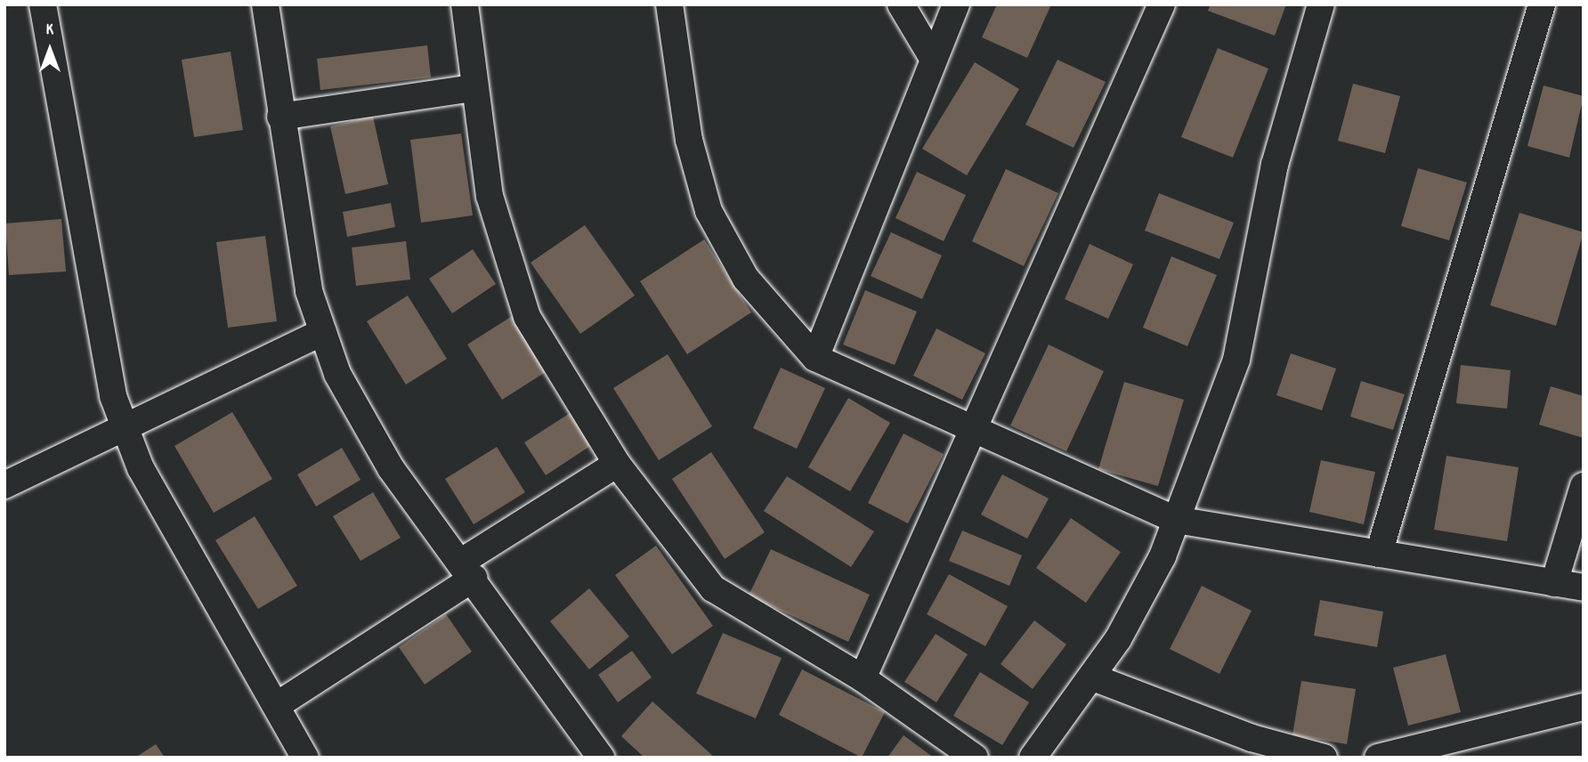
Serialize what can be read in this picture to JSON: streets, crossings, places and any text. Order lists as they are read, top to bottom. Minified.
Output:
{"north":"top"}
